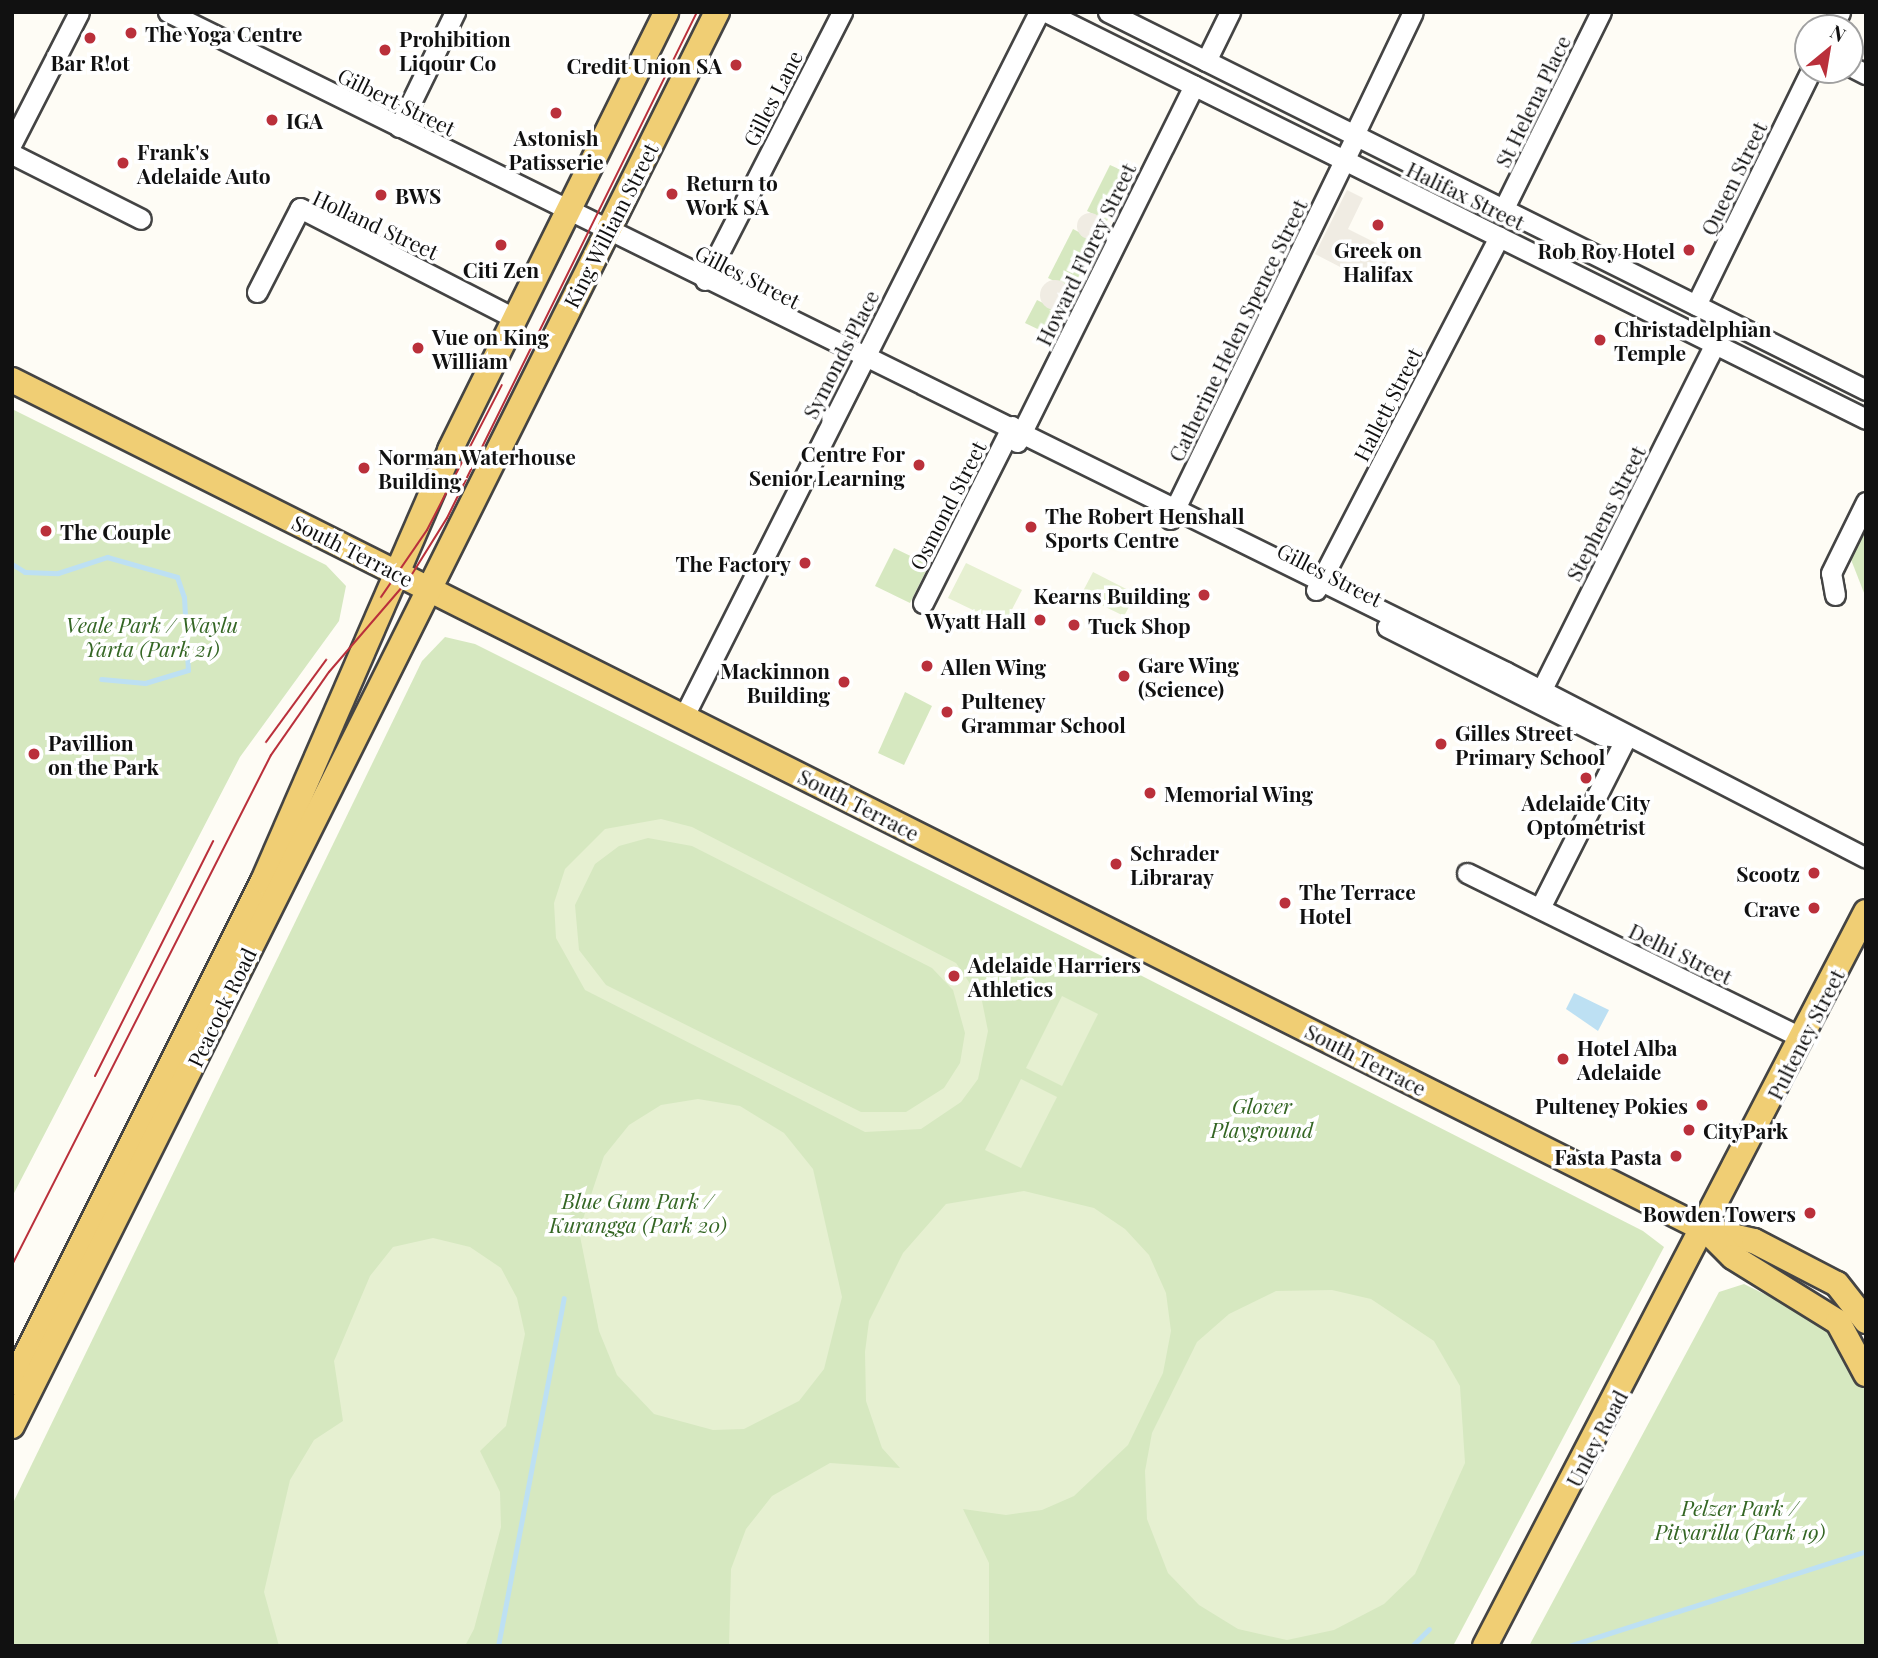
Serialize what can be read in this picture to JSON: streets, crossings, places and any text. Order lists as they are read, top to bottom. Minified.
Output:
{"streets":{"main road":["King William Street","South Terrace","Peacock Road","Pulteney Street","Unley Road"],"street":["Gilles Lane","Gilbert Street","St Helena Place","Queen Street","Halifax Street","Holland Street","Howard Florey Street","Gilles Street","Catherine Helen Spence Street","Symonds Place","Hallett Street","Osmond Street","Stephens Street","Delhi Street"]},"crossings":[["Gilles Lane","Gilles Street"],["Gilbert Street","King William Street"],["Gilbert Street","Gilles Street"],["St Helena Place","Halifax Street"],["Queen Street","Halifax Street"],["Halifax Street","Howard Florey Street"],["Halifax Street","Catherine Helen Spence Street"],["Halifax Street","Hallett Street"],["Halifax Street","Stephens Street"],["Holland Street","King William Street"],["King William Street","Gilles Street"],["King William Street","South Terrace"],["King William Street","Peacock Road"],["Howard Florey Street","Gilles Street"],["Howard Florey Street","Osmond Street"],["Gilles Street","Catherine Helen Spence Street"],["Gilles Street","Symonds Place"],["Gilles Street","Hallett Street"],["Gilles Street","Osmond Street"],["Gilles Street","Stephens Street"],["Symonds Place","South Terrace"],["South Terrace","Peacock Road"],["South Terrace","Pulteney Street"],["South Terrace","Unley Road"],["Delhi Street","Pulteney Street"],["Pulteney Street","Unley Road"]],"parks":["Veale Park / Waylu Yarta (Park 21)","Glover Playground","Blue Gum Park / Kurangga (Park 20)","Pelzer Park / Pityarilla (Park 19)"],"places":["The Yoga Centre","Bar R!ot","Prohibition Liqour Co","Credit Union SA","Astonish Patisserie","IGA","Frank's Adelaide Auto","Return to Work SA","BWS","Greek on Halifax","Citi Zen","Rob Roy Hotel","Christadelphian Temple","Vue on King William","Centre For Senior Learning","Norman Waterhouse Building","The Robert Henshall Sports Centre","The Couple","The Factory","Kearns Building","Wyatt Hall","Tuck Shop","Allen Wing","Gare Wing (Science)","Mackinnon Building","Pulteney Grammar School","Gilles Street Primary School","Pavillion on the Park","Adelaide City Optometrist","Memorial Wing","Schrader Libraray","Scootz","The Terrace Hotel","Crave","Adelaide Harriers Athletics","Hotel Alba Adelaide","Pulteney Pokies","CityPark","Fasta Pasta","Bowden Towers"],"north":"top right"}
